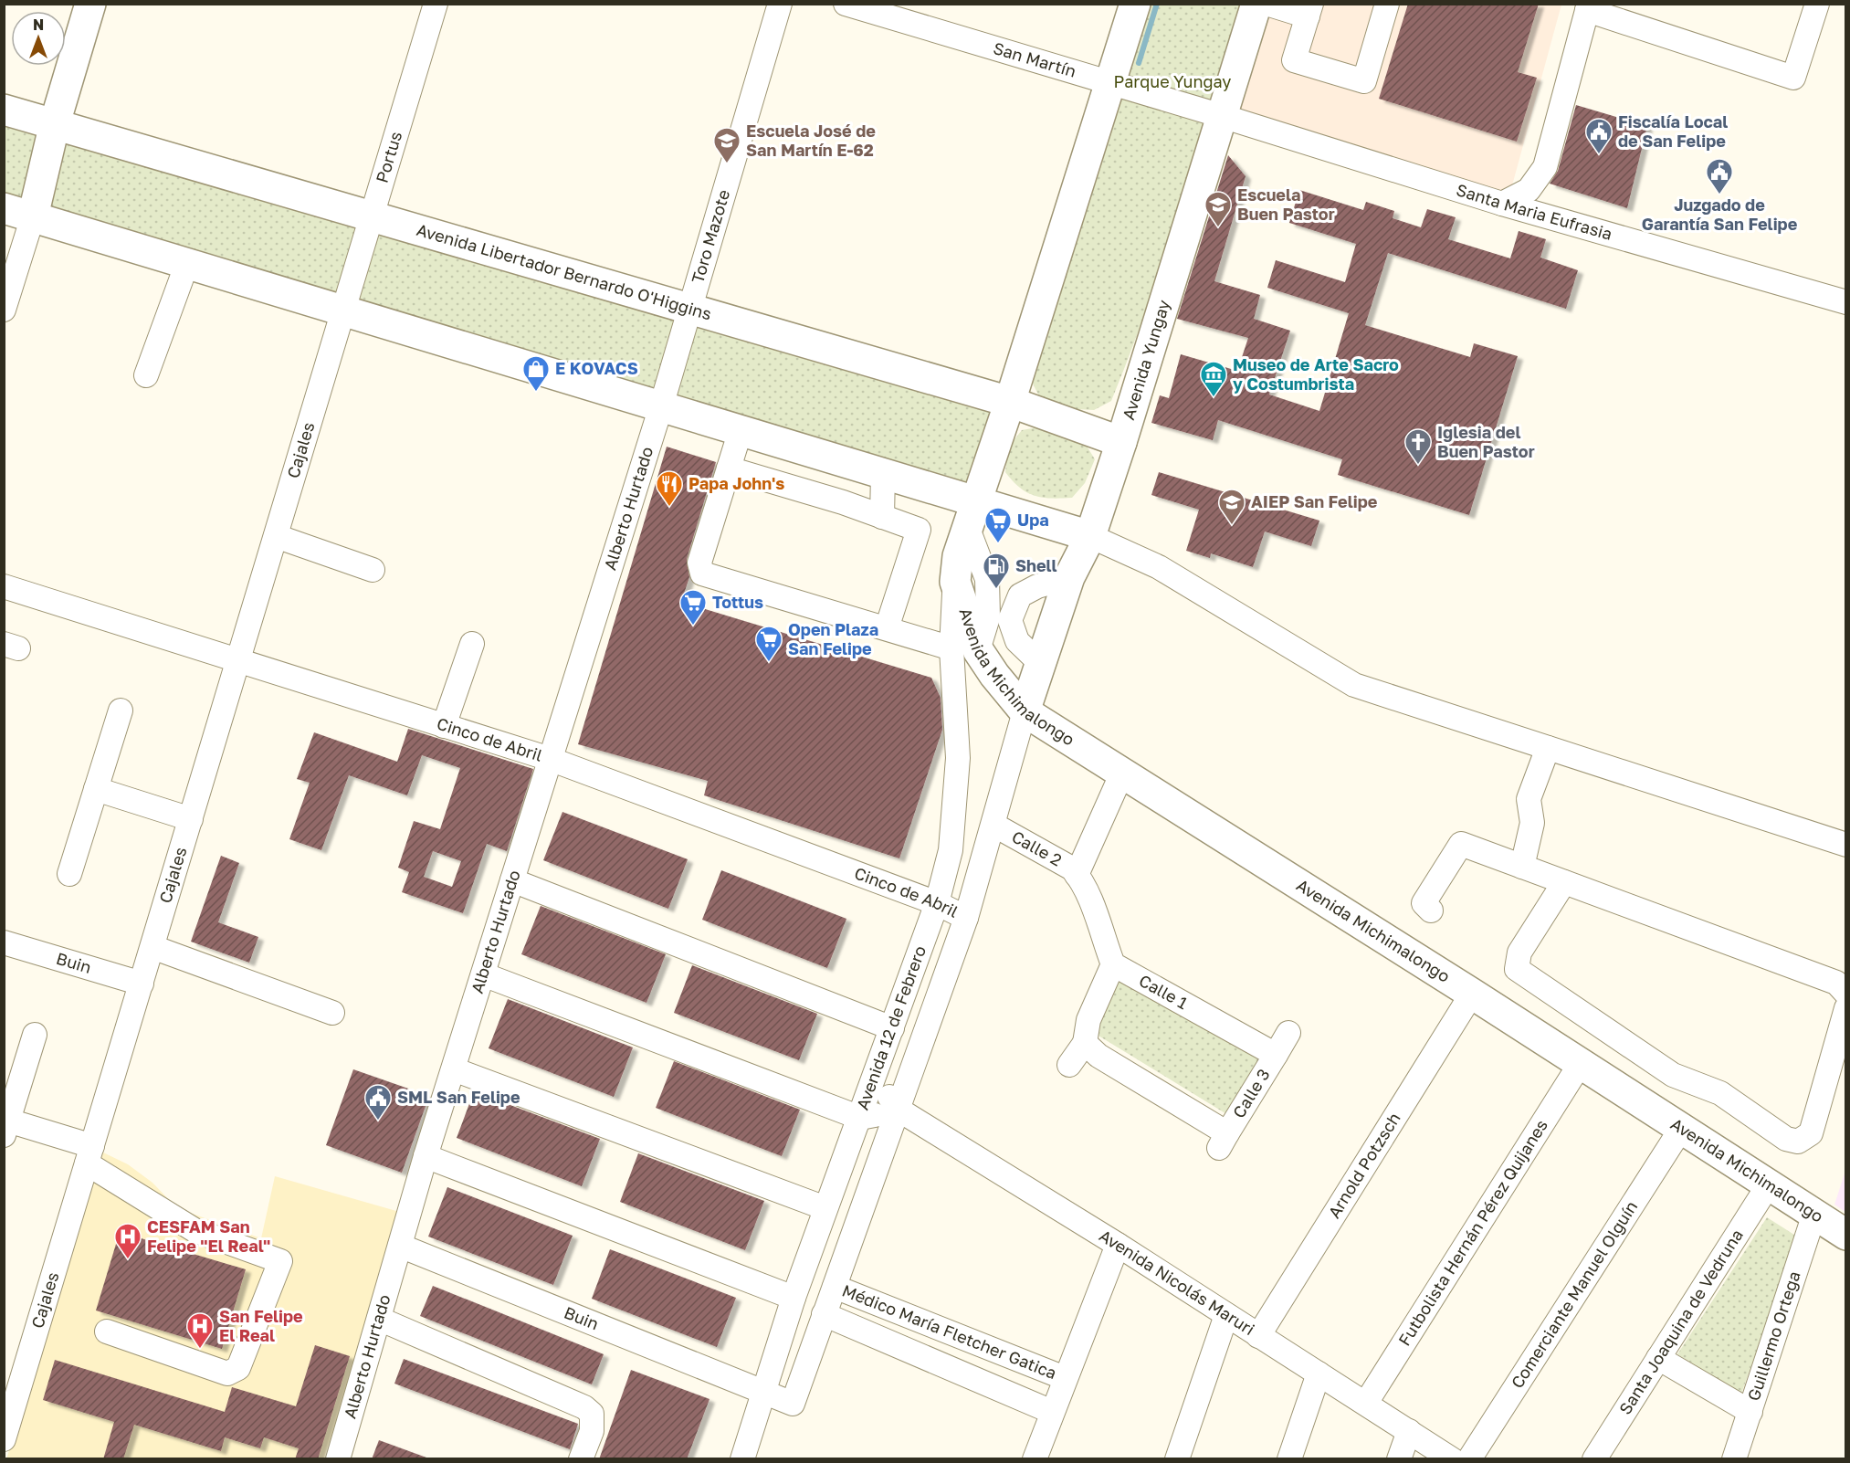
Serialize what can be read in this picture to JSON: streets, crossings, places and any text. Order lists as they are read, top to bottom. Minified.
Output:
{"streets":{"main road":["Avenida Libertador Bernardo O'Higgins","Avenida Yungay","Avenida Michimalongo"],"street":["San Martín","Portus","Santa Maria Eufrasia","Toro Mazote","Cajales","Alberto Hurtado","Cinco de Abril","Calle 2","Buin","Calle 1","Avenida 12 de Febrero","Calle 3","Arnold Potzsch","Futbolista Hernán Pérez Quijanes","Avenida Nicolás Maruri","Comerciante Manuel Olguín","Santa Joaquina de Vedruna","Médico María Fletcher Gatica","Guillermo Ortega"]},"crossings":[["San Martín","Santa Maria Eufrasia"],["San Martín","Avenida Yungay"],["Portus","Avenida Libertador Bernardo O'Higgins"],["Portus","Cajales"],["Santa Maria Eufrasia","Avenida Yungay"],["Toro Mazote","Avenida Libertador Bernardo O'Higgins"],["Toro Mazote","Alberto Hurtado"],["Avenida Libertador Bernardo O'Higgins","Avenida Yungay"],["Avenida Yungay","Avenida Michimalongo"],["Avenida Yungay","Avenida 12 de Febrero"],["Cajales","Cinco de Abril"],["Cajales","Buin"],["Alberto Hurtado","Cinco de Abril"],["Alberto Hurtado","Buin"],["Avenida Michimalongo","Avenida 12 de Febrero"],["Avenida Michimalongo","Arnold Potzsch"],["Avenida Michimalongo","Futbolista Hernán Pérez Quijanes"],["Avenida Michimalongo","Comerciante Manuel Olguín"],["Avenida Michimalongo","Santa Joaquina de Vedruna"],["Avenida Michimalongo","Guillermo Ortega"],["Cinco de Abril","Avenida 12 de Febrero"],["Calle 2","Avenida 12 de Febrero"],["Buin","Avenida 12 de Febrero"],["Calle 1","Calle 3"],["Avenida 12 de Febrero","Avenida Nicolás Maruri"],["Avenida 12 de Febrero","Médico María Fletcher Gatica"],["Arnold Potzsch","Avenida Nicolás Maruri"],["Futbolista Hernán Pérez Quijanes","Avenida Nicolás Maruri"]],"parks":["Parque Yungay"],"places":{"public building":["Fiscalía Local de San Felipe","Juzgado de Garantía San Felipe","SML San Felipe"],"school or university":["Escuela José de San Martín E-62","Escuela Buen Pastor","AIEP San Felipe"],"shop":["E KOVACS"],"museum":["Museo de Arte Sacro y Costumbrista"],"church":["Iglesia del Buen Pastor"],"restaurant":["Papa John's"],"supermarket":["Upa","Tottus","Open Plaza San Felipe"],"fuel station":["Shell"],"hospital":["CESFAM San Felipe \"El Real\"","San Felipe El Real"]},"north":"top"}
